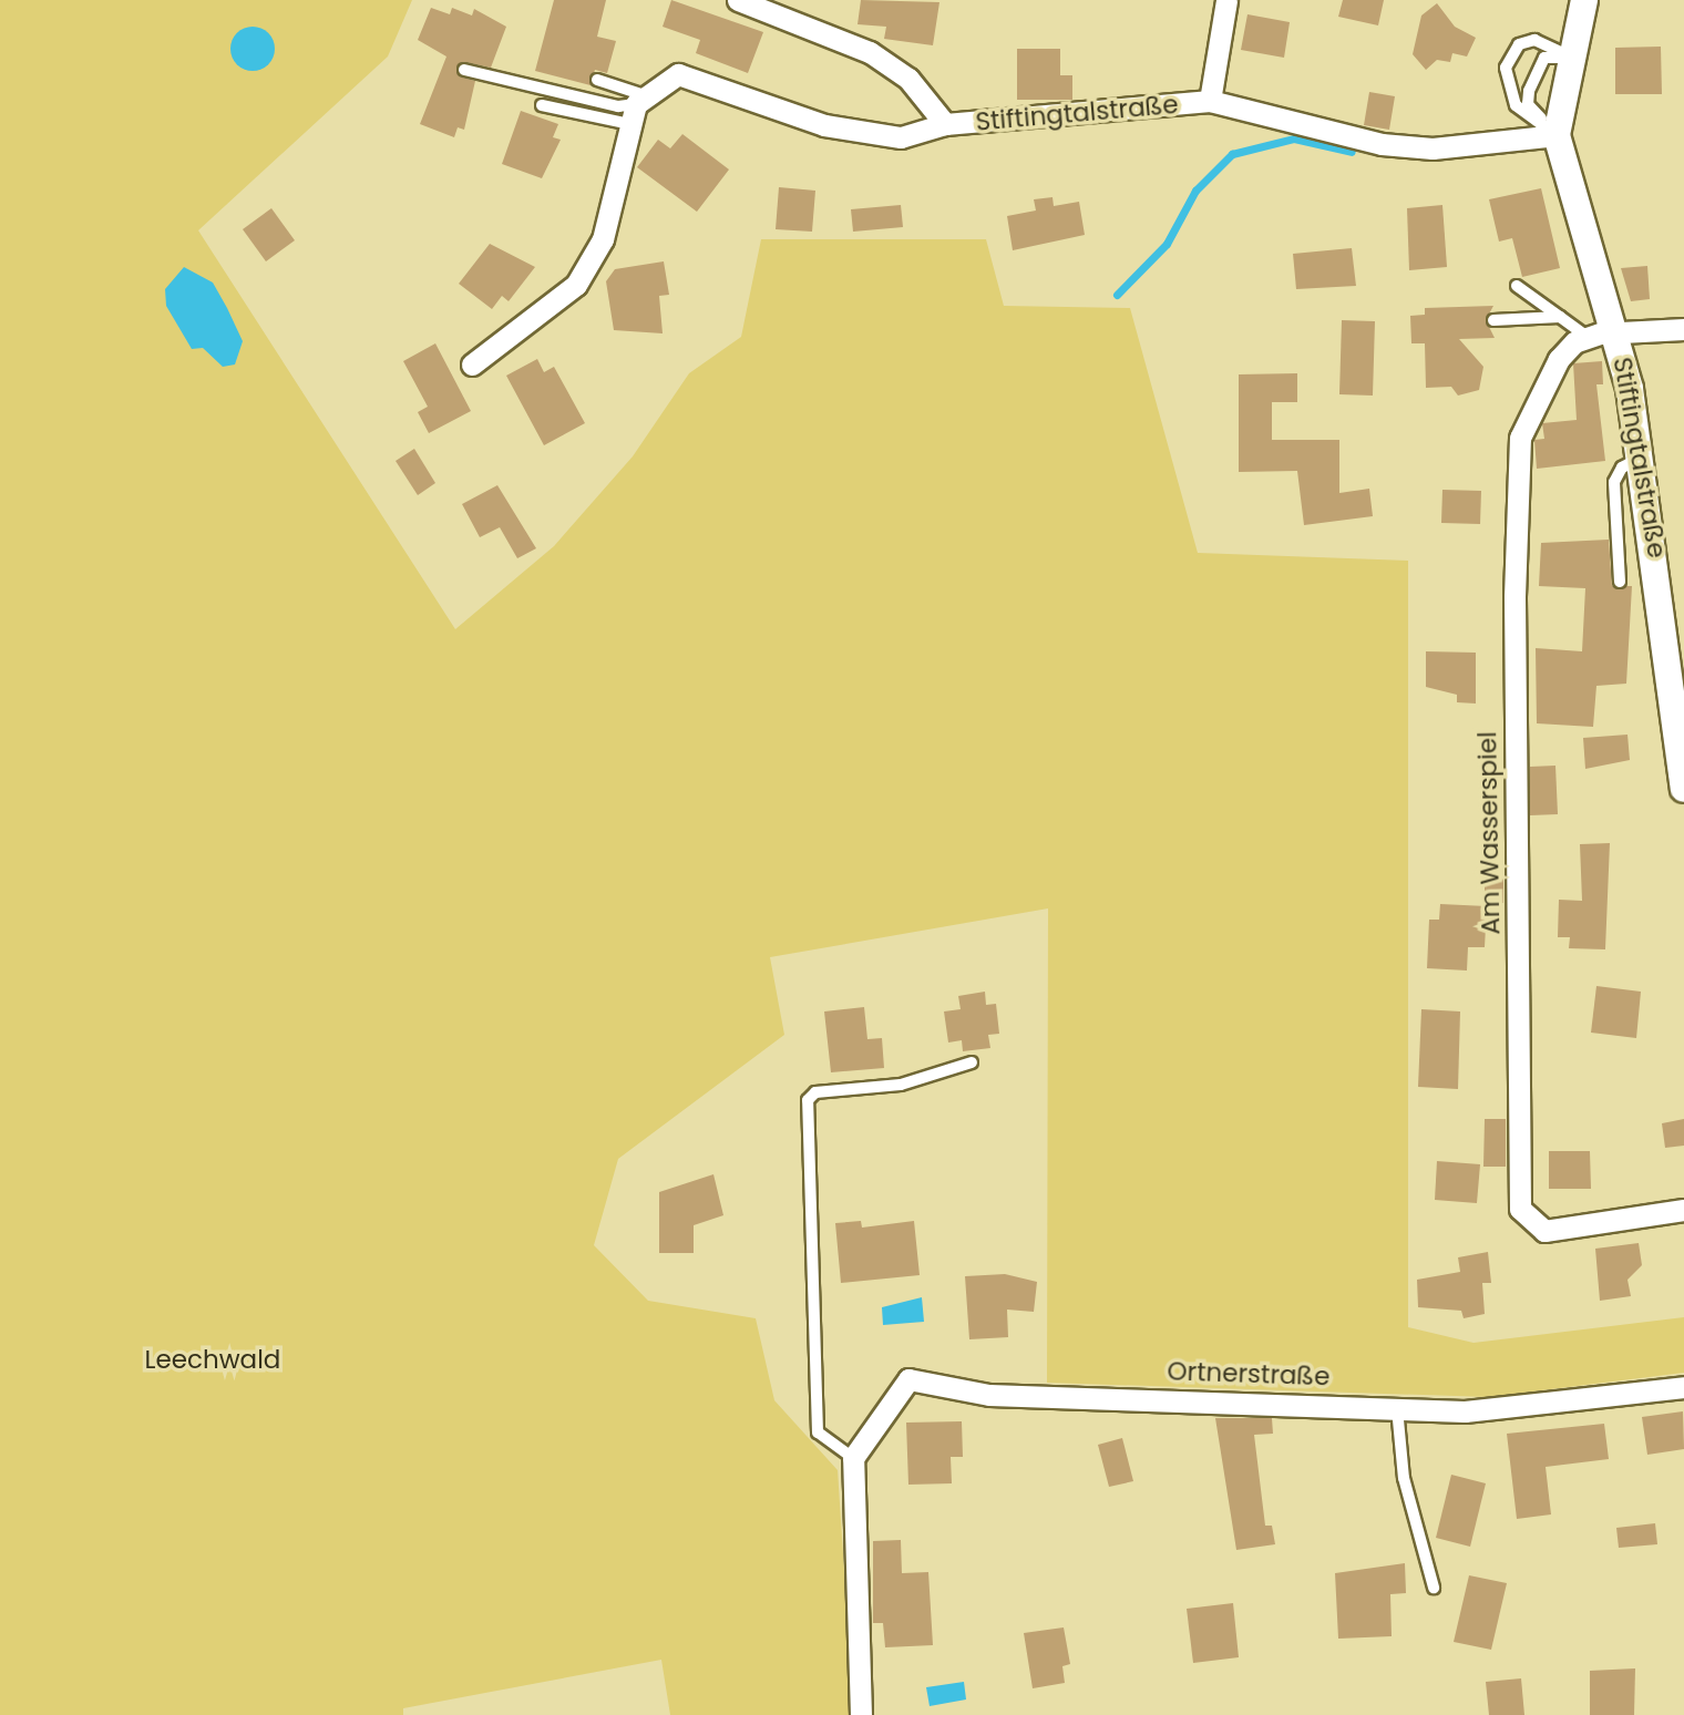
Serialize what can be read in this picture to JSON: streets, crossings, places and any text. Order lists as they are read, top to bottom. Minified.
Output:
{"streets":{"street":["Stiftingtalstraße","Am Wasserspiel","Ortnerstraße"]},"crossings":[["Stiftingtalstraße","Am Wasserspiel"]],"parks":["Leechwald"]}
